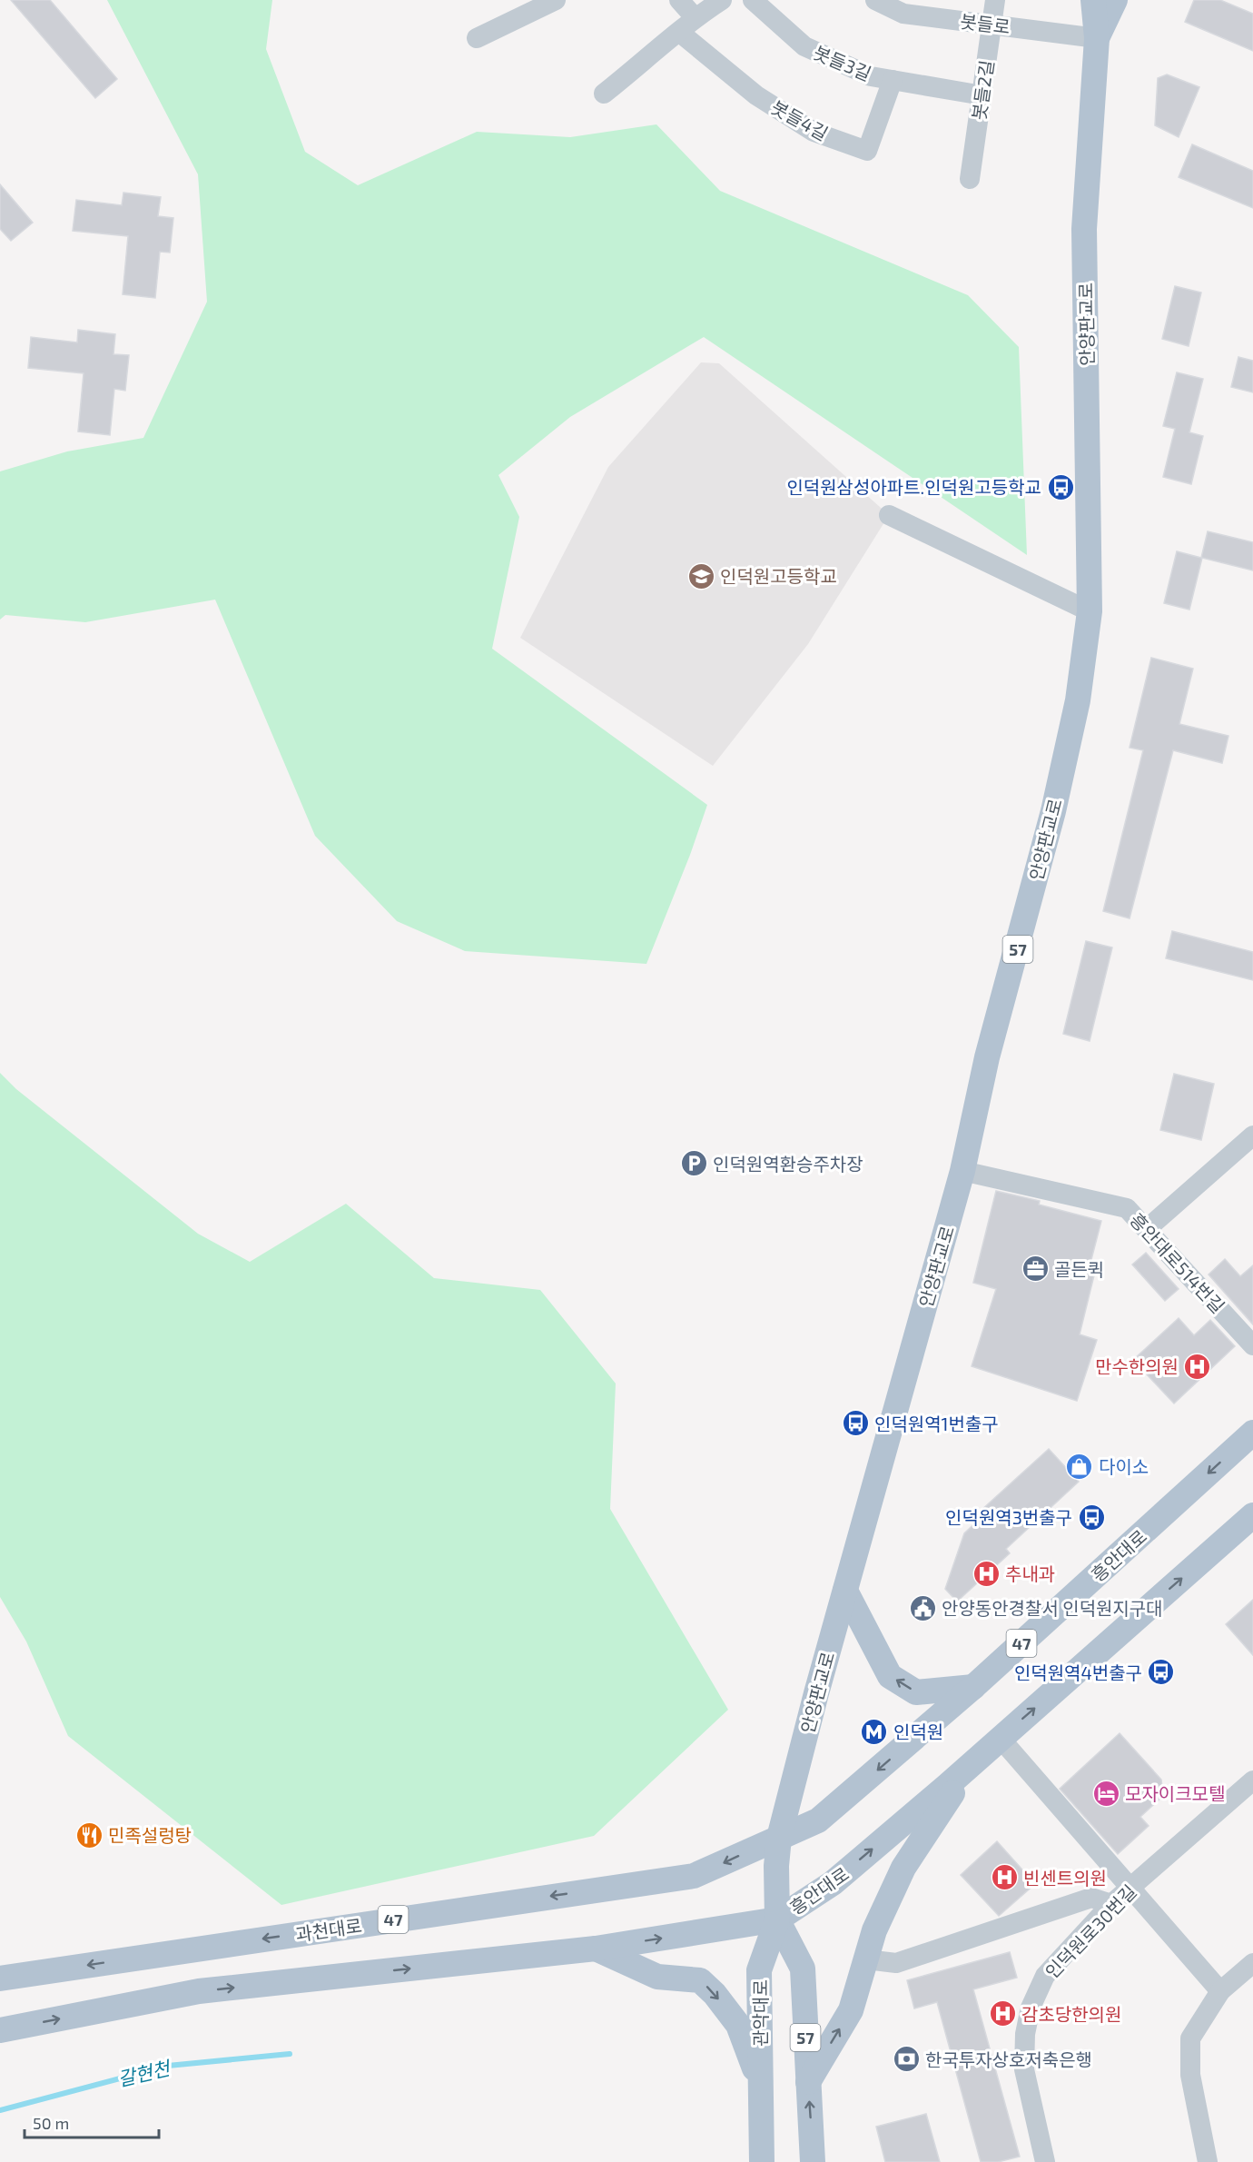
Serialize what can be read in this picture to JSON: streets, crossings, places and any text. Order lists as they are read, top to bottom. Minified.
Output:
{"streets":{"main road":["안양판교로","57","흥안대로","47","과천대로","관악대로"],"street":["봇들로","봇들3길","봇들2길","봇들4길","흥안대로514번길","인덕원로30번길"]},"crossings":[["봇들로","봇들2길"],["봇들로","안양판교로"],["봇들3길","봇들2길"],["봇들3길","봇들4길"],["안양판교로","57"],["안양판교로","흥안대로514번길"],["안양판교로","흥안대로"],["안양판교로","과천대로"],["안양판교로","관악대로"],["57","흥안대로"],["57","관악대로"],["흥안대로","과천대로"],["흥안대로","관악대로"]],"water":["갈현천"],"places":{"bus stop":["인덕원삼성아파트.인덕원고등학교","인덕원역1번출구","인덕원역3번출구","인덕원역4번출구"],"school or university":["인덕원고등학교"],"parking":["인덕원역환승주차장"],"office":["골든퀵"],"hospital":["만수한의원","추내과","빈센트의원","감초당한의원"],"shop":["다이소"],"public building":["안양동안경찰서 인덕원지구대"],"metro station":["인덕원"],"hotel":["모자이크모텔"],"restaurant":["민족설렁탕"],"bank":["한국투자상호저축은행"]},"scale_bar":"50 m"}
